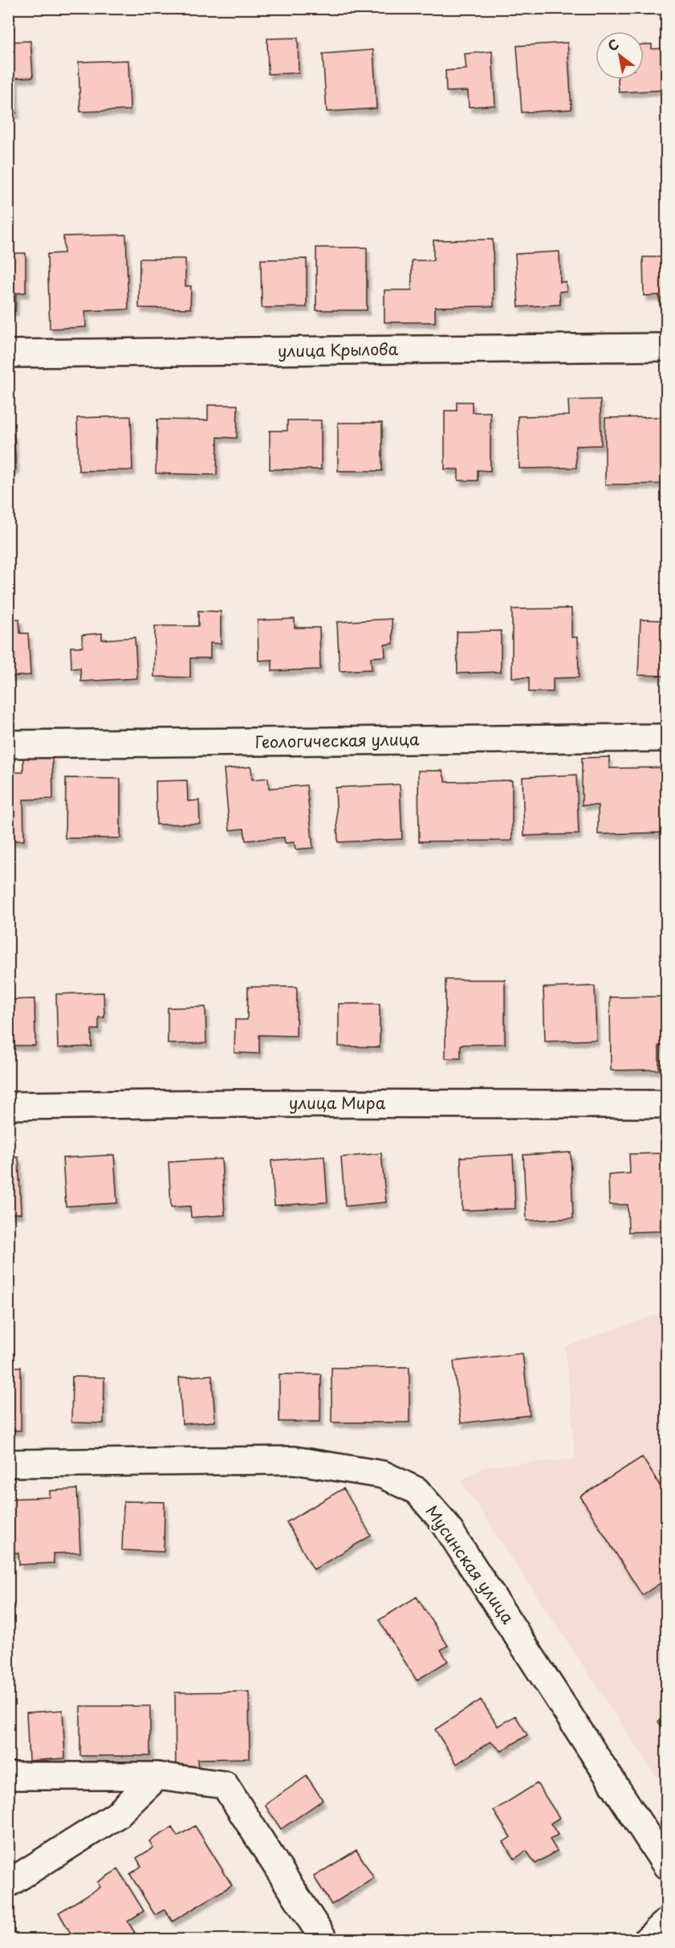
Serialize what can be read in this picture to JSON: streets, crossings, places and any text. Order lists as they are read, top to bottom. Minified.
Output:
{"streets":{"street":["улица Крылова","Геологическая улица","улица Мира","Мусинская улица"]},"north":"top left"}
